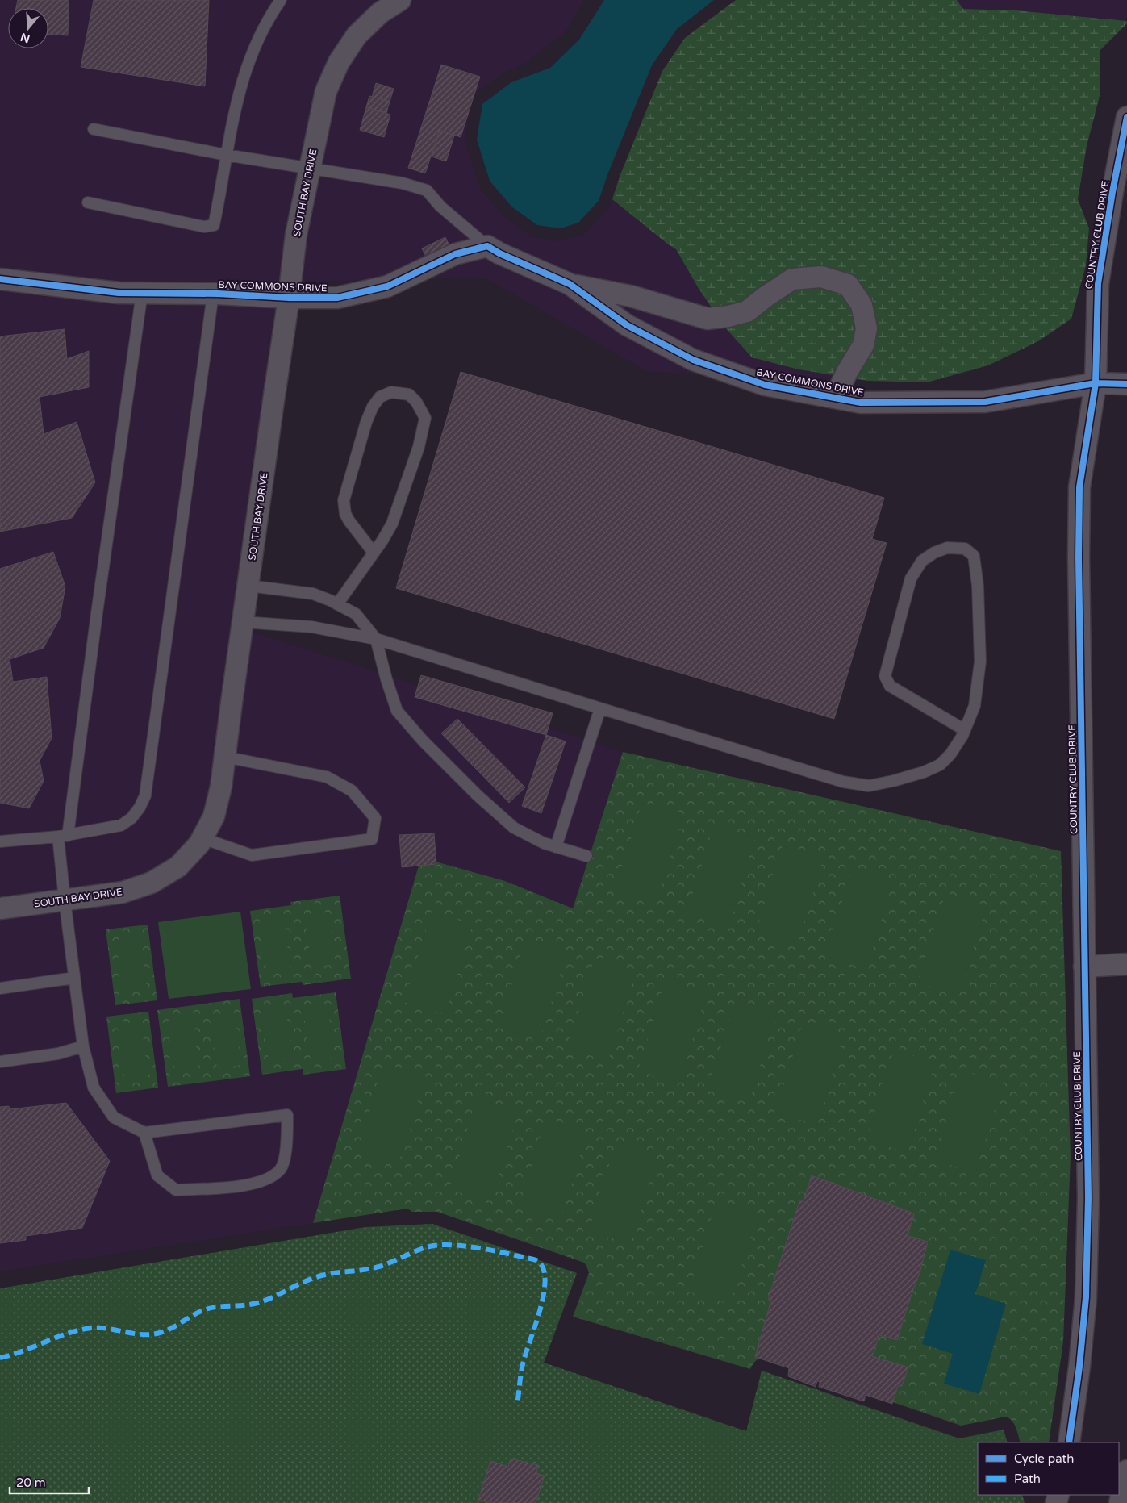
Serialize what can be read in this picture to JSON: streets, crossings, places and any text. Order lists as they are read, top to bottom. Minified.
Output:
{"streets":{"street":["SOUTH BAY DRIVE","COUNTRY CLUB DRIVE","BAY COMMONS DRIVE"]},"crossings":[["SOUTH BAY DRIVE","BAY COMMONS DRIVE"],["COUNTRY CLUB DRIVE","BAY COMMONS DRIVE"]],"legend":["Cycle path","Path"],"scale_bar":"20 m","north":"bottom"}
